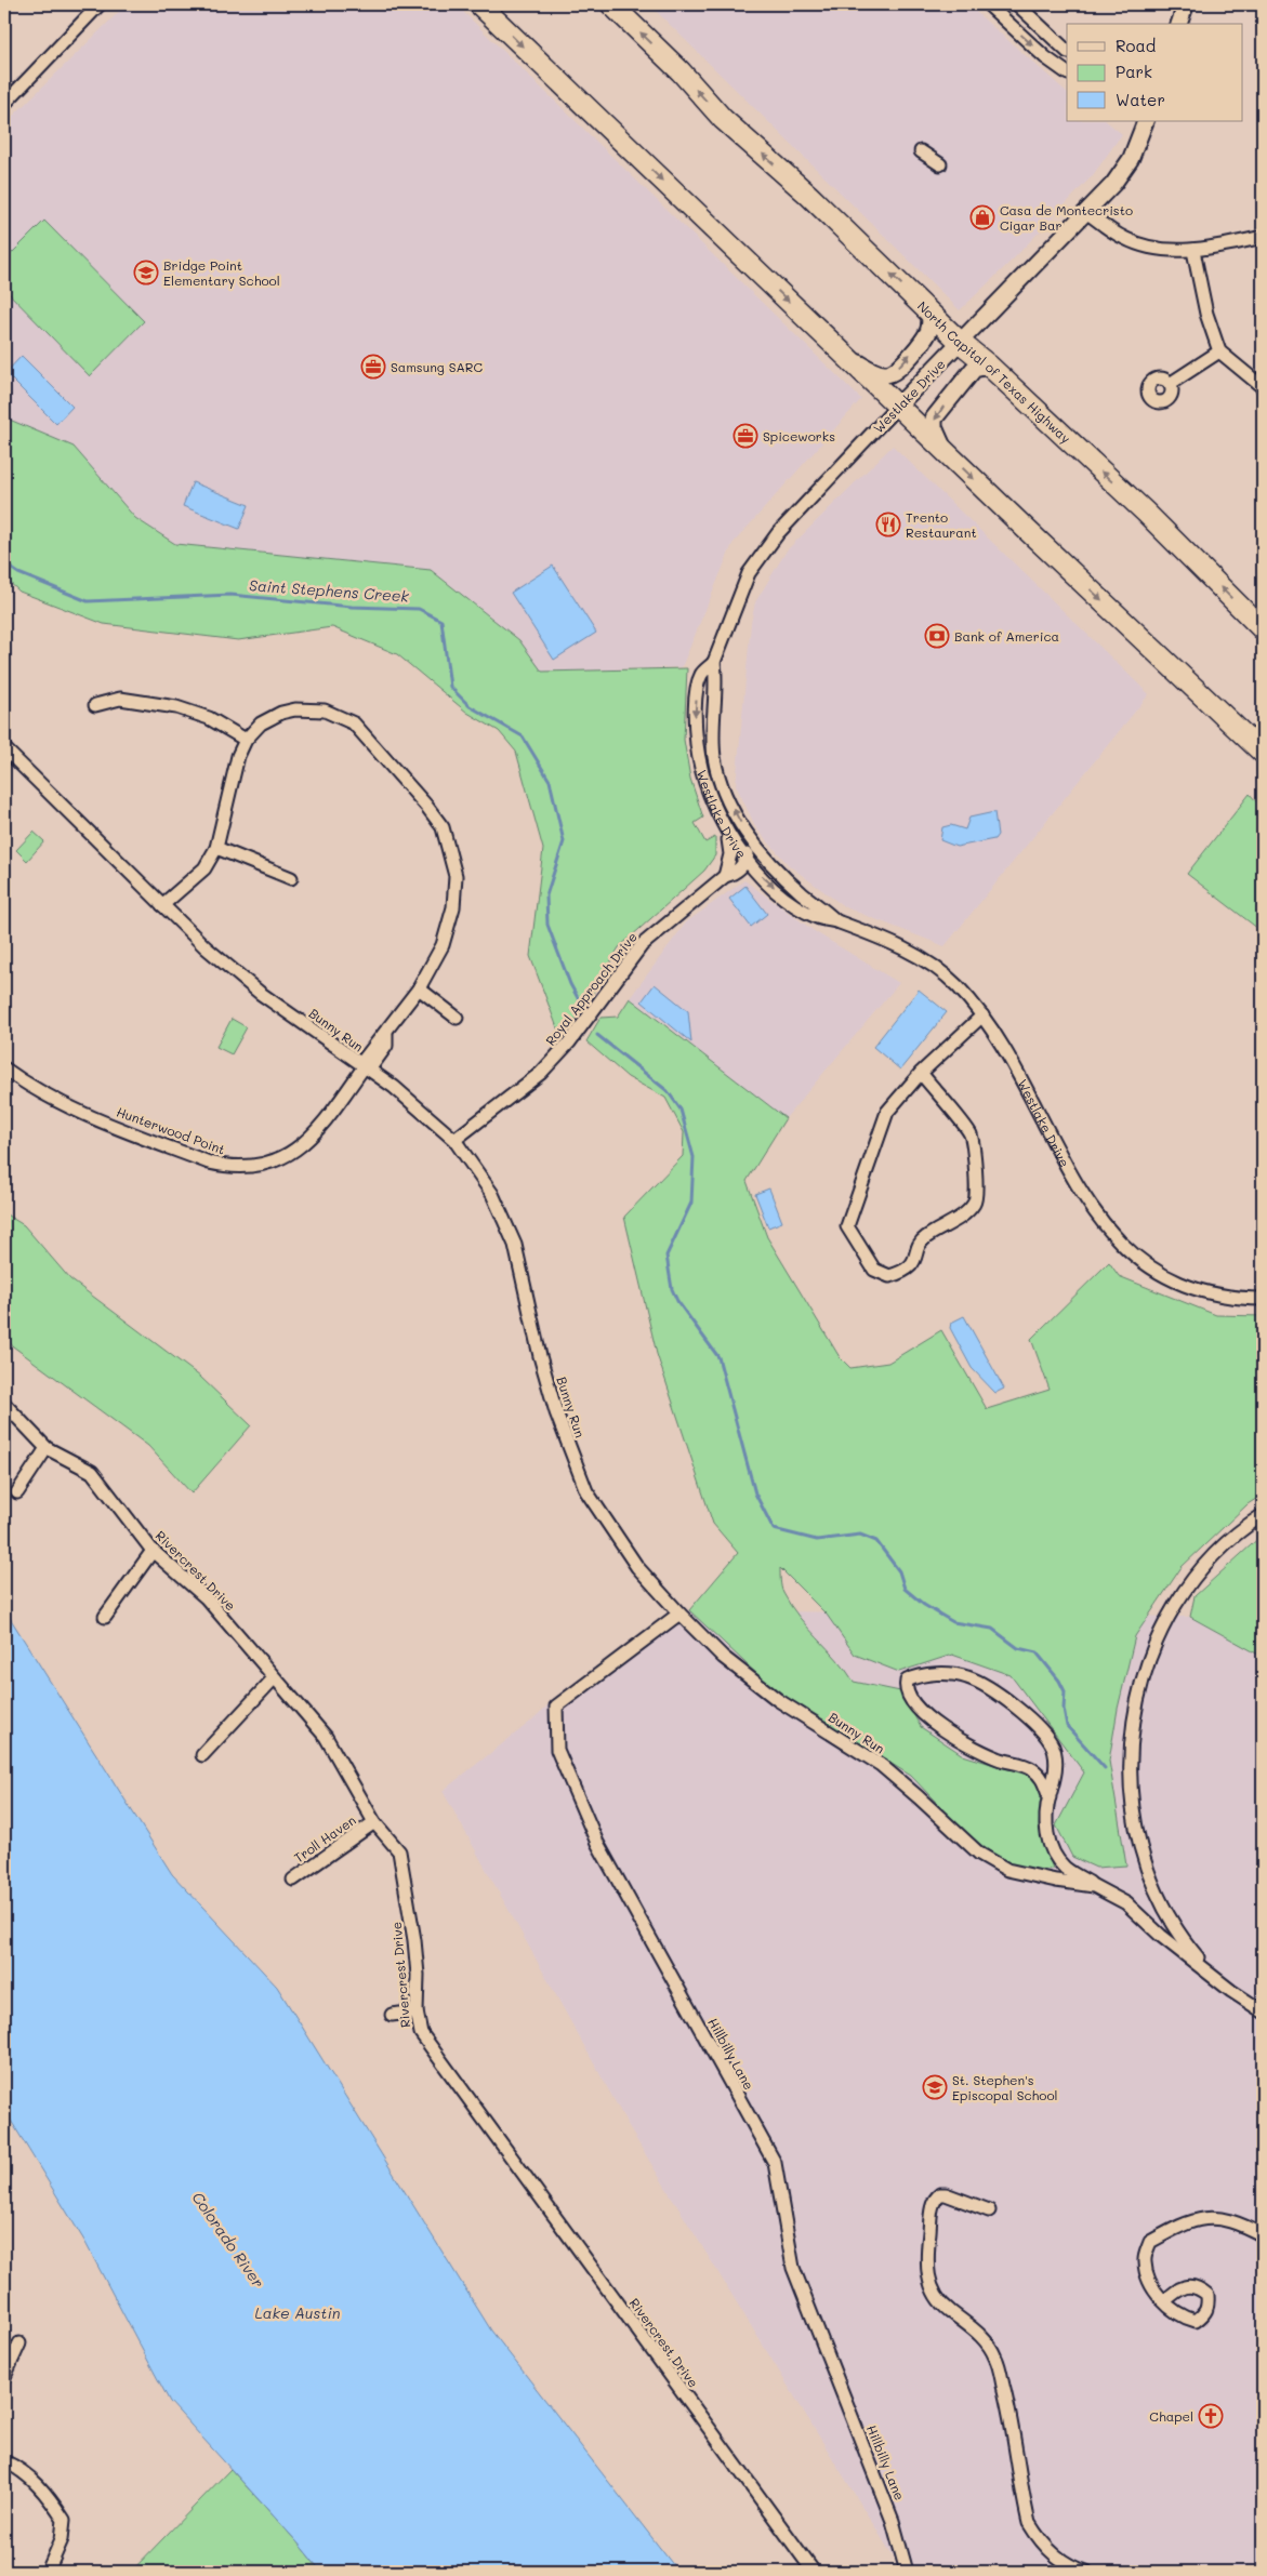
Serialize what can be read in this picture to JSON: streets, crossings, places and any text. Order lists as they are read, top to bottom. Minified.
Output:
{"streets":{"highway":["North Capital of Texas Highway"],"street":["Westlake Drive","Royal Approach Drive","Bunny Run","Hunterwood Point","Rivercrest Drive","Troll Haven","Hillbilly Lane"]},"crossings":[["North Capital of Texas Highway","Westlake Drive"],["Westlake Drive","Royal Approach Drive"],["Royal Approach Drive","Bunny Run"],["Bunny Run","Hunterwood Point"],["Bunny Run","Hillbilly Lane"],["Rivercrest Drive","Troll Haven"]],"water":["Saint Stephens Creek","Colorado River","Lake Austin"],"places":{"shop":["Casa de Montecristo Cigar Bar"],"school or university":["Bridge Point Elementary School","St. Stephen's Episcopal School"],"office":["Samsung SARC","Spiceworks"],"restaurant":["Trento Restaurant"],"bank":["Bank of America"],"church":["Chapel"]},"legend":["Road","Park","Water"]}
